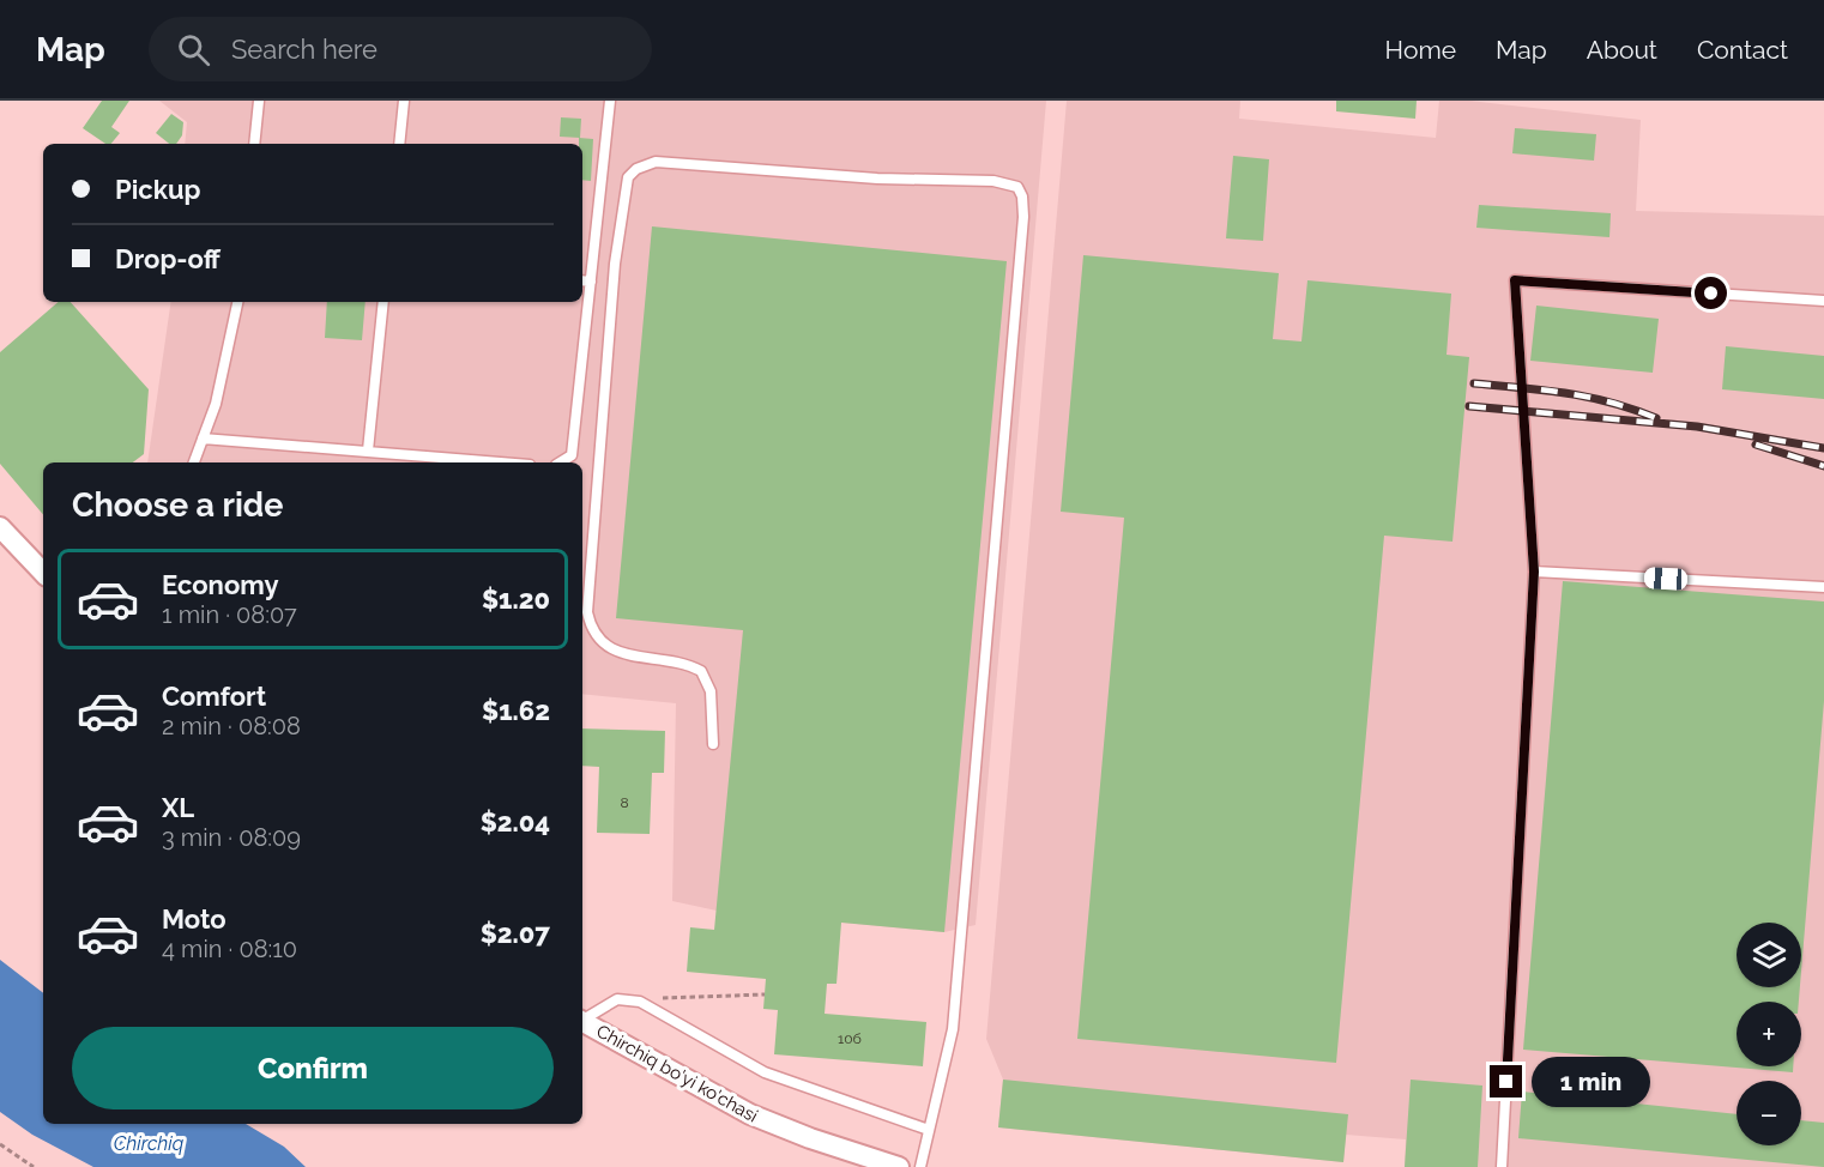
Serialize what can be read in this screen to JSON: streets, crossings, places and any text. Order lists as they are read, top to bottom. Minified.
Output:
{"streets":{"street":["Chirchiq bo'yi ko'chasi"]},"water":["Chirchiq"],"house_numbers":["8","10б"],"page":{"header":"Map","search":"Search here","nav":["Home","Map","About","Contact"],"banner":["Pickup","Drop-off"],"heading":"Choose a ride","list":[{"name":"Economy","note":"1 min · 08:07","value":"$1.20"},{"name":"Comfort","note":"2 min · 08:08","value":"$1.62"},{"name":"XL","note":"3 min · 08:09","value":"$2.04"},{"name":"Moto","note":"4 min · 08:10","value":"$2.07"}],"map_buttons":["+","−"],"buttons":"Confirm","bubble":"1 min"}}
